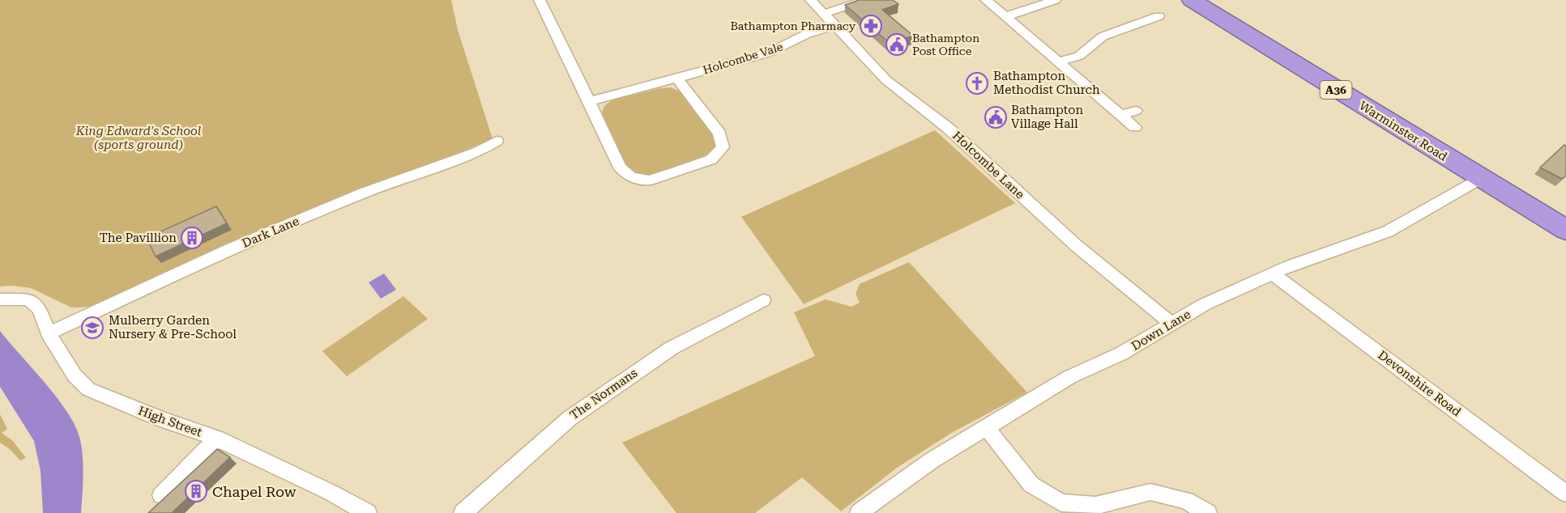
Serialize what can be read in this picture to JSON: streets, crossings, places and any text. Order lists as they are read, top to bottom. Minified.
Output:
{"streets":{"highway":["A36","Warminster Road"],"street":["Holcombe Vale","Holcombe Lane","Dark Lane","Down Lane","Devonshire Road","The Normans","High Street"]},"crossings":[["Holcombe Vale","Holcombe Lane"],["Warminster Road","Down Lane"],["Holcombe Lane","Down Lane"],["Dark Lane","High Street"],["Down Lane","Devonshire Road"]],"parks":["King Edward's School (sports ground)"],"places":{"pharmacy":["Bathampton Pharmacy"],"public building":["Bathampton Post Office","Bathampton Village Hall"],"church":["Bathampton Methodist Church"],"building":["The Pavillion","Chapel Row"],"school or university":["Mulberry Garden Nursery & Pre-School"]}}
